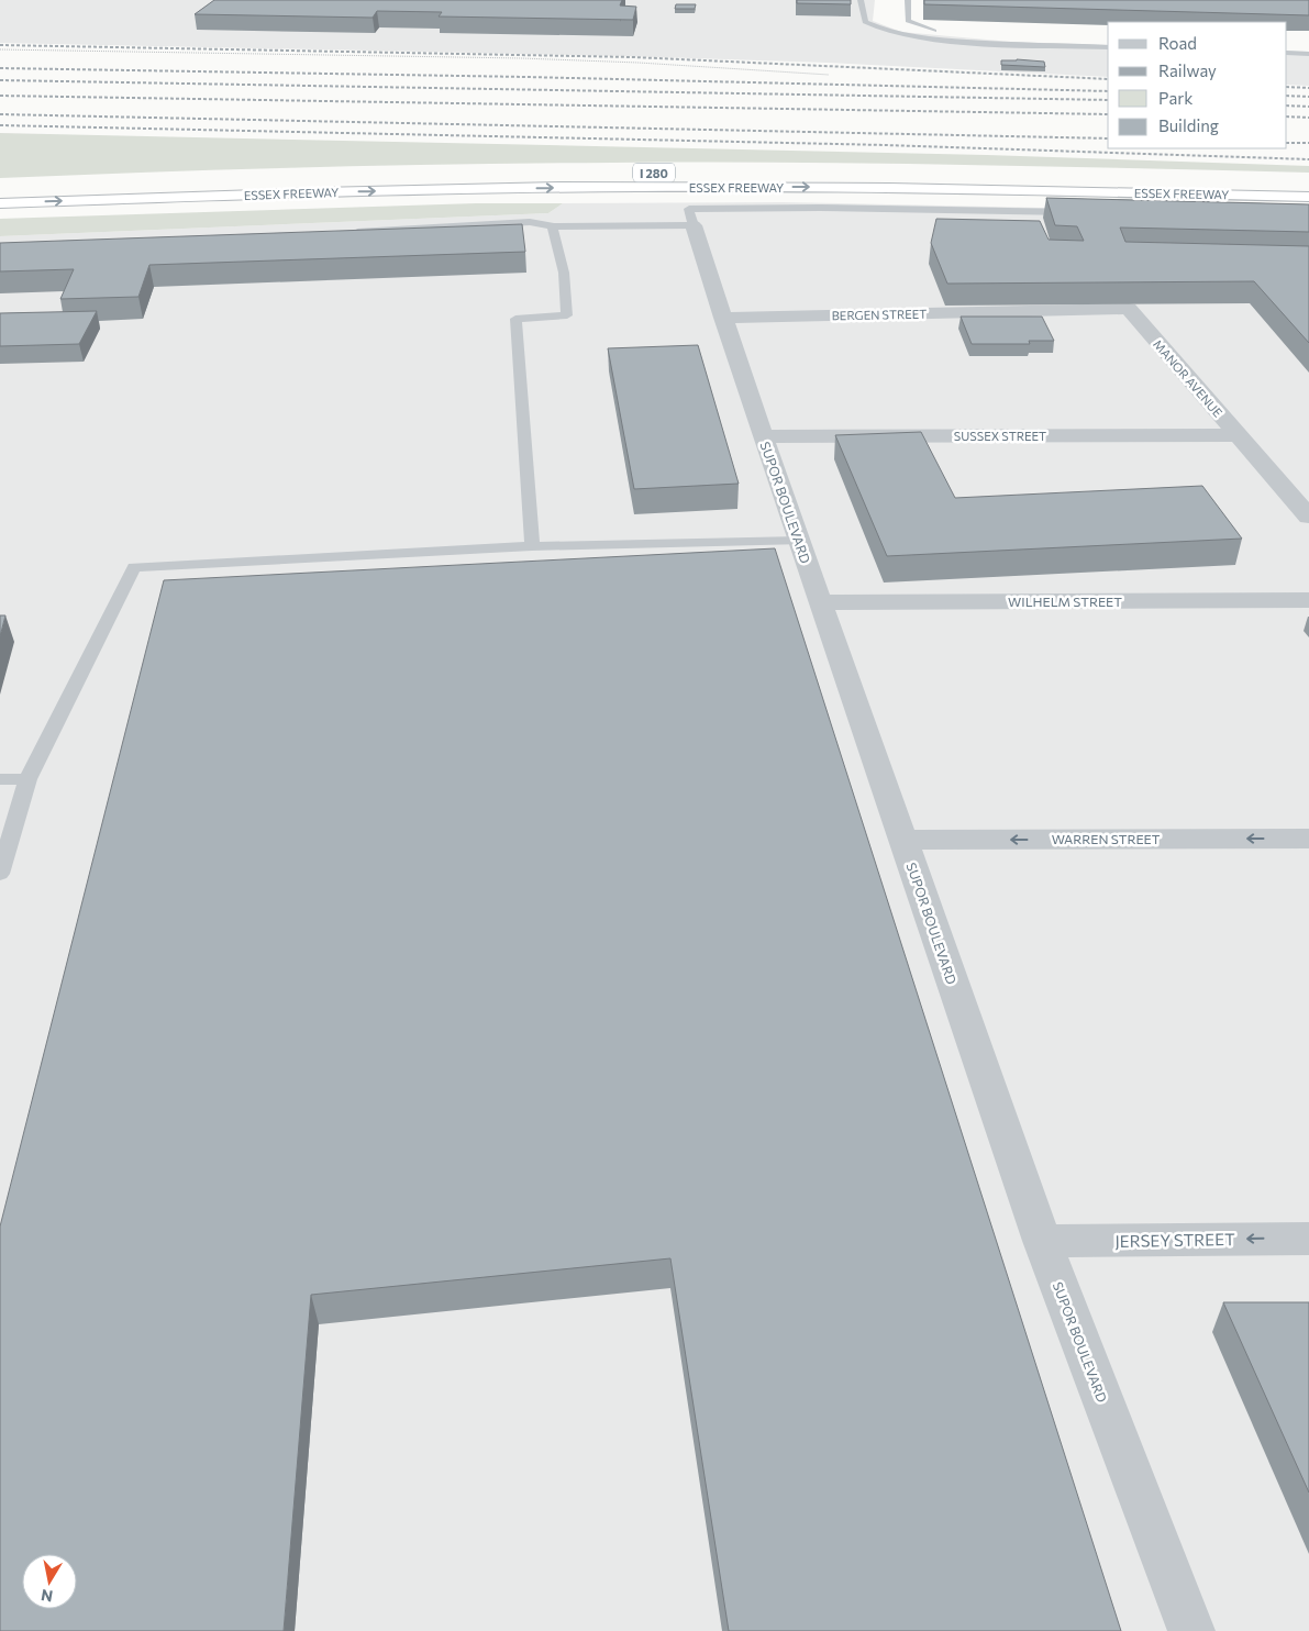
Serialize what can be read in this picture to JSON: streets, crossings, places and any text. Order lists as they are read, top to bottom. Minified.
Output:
{"streets":{"highway":["I 280","ESSEX FREEWAY"],"street":["BERGEN STREET","MANOR AVENUE","SUSSEX STREET","SUPOR BOULEVARD","WILHELM STREET","WARREN STREET","JERSEY STREET"]},"crossings":[["BERGEN STREET","MANOR AVENUE"],["BERGEN STREET","SUPOR BOULEVARD"],["MANOR AVENUE","SUSSEX STREET"],["SUSSEX STREET","SUPOR BOULEVARD"],["SUPOR BOULEVARD","WILHELM STREET"],["SUPOR BOULEVARD","WARREN STREET"],["SUPOR BOULEVARD","JERSEY STREET"]],"one_way":["WARREN STREET","JERSEY STREET"],"legend":["Road","Railway","Park","Building"],"north":"bottom"}
